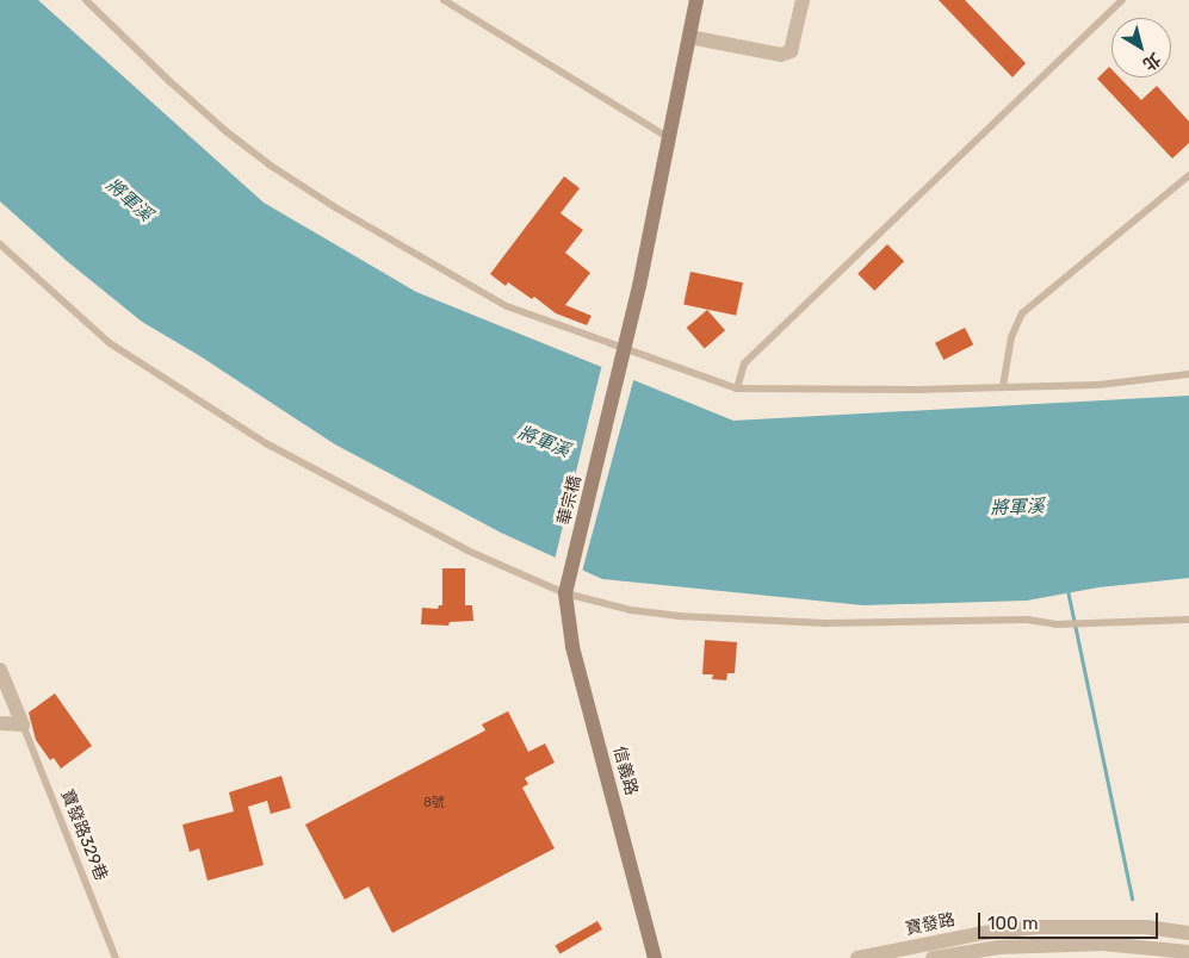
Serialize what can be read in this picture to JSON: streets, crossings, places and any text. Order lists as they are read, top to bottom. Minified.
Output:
{"streets":{"street":["華宗橋","信義路","寶發路"],"lane":["寶發路329巷"]},"crossings":[["華宗橋","信義路"]],"water":["將軍溪"],"house_numbers":["8號"],"scale_bar":"100 m","north":"bottom right"}
